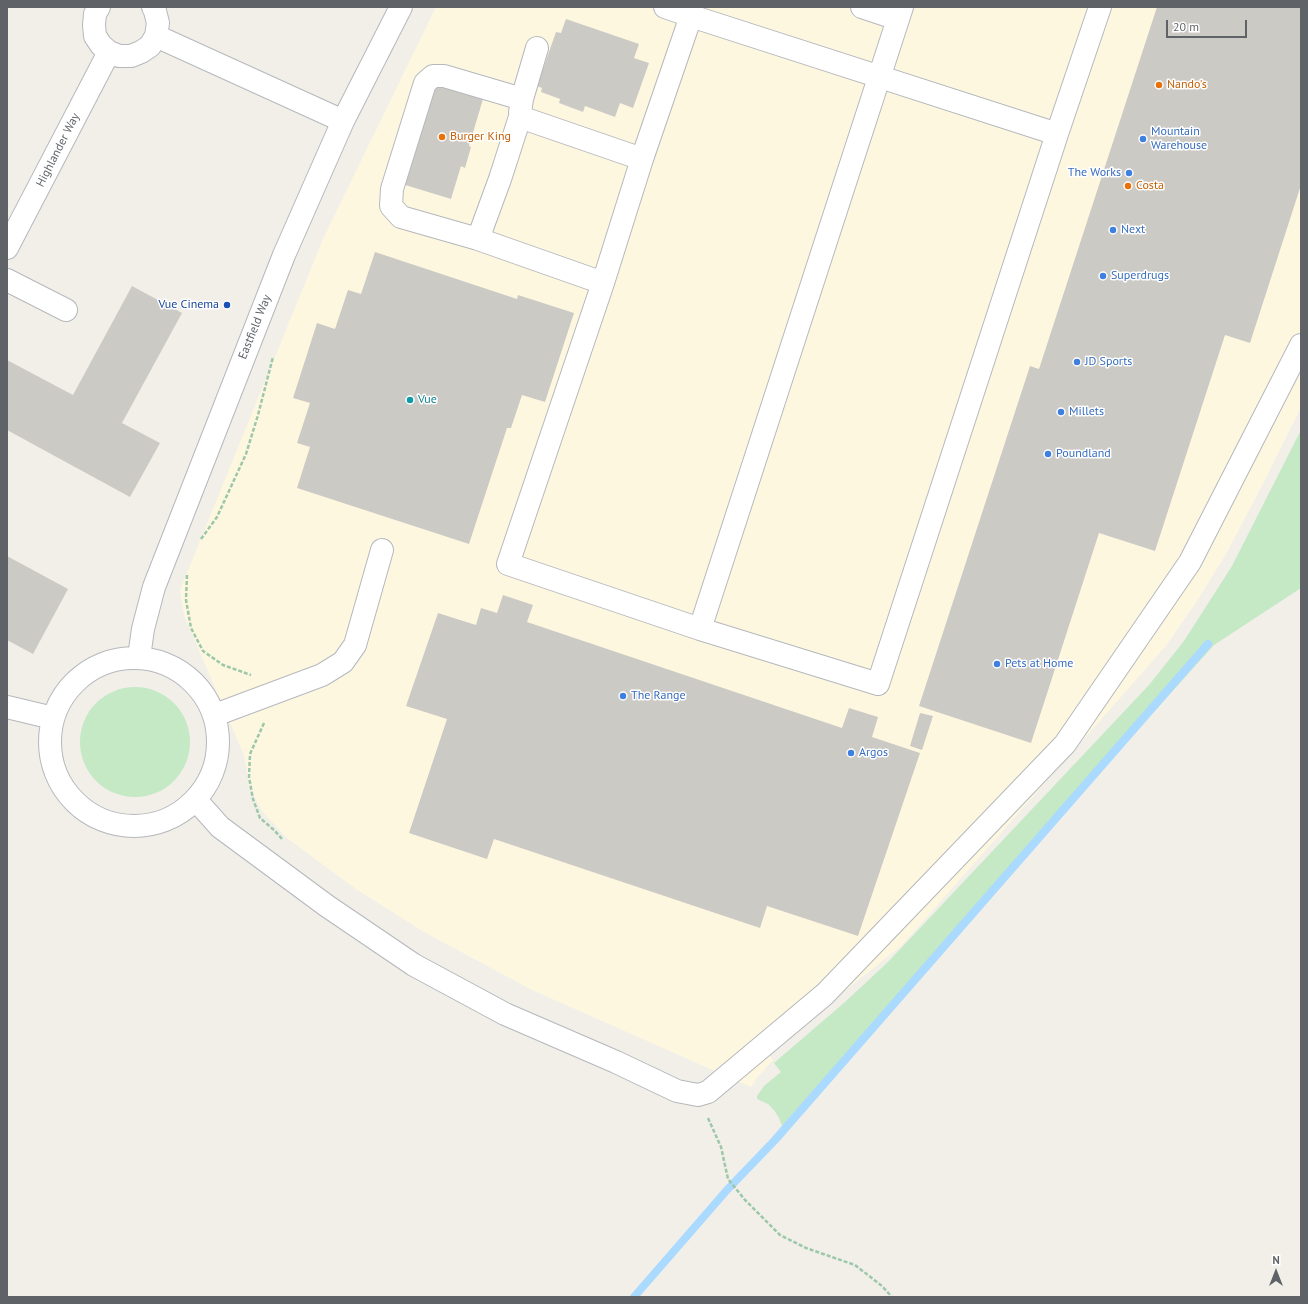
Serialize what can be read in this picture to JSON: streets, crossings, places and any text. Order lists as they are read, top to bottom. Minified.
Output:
{"streets":{"street":["Highlander Way","Eastfield Way"]},"places":["Nando's","Burger King","Mountain Warehouse","The Works","Costa","Next","Superdrugs","Vue Cinema","JD Sports","Vue","Millets","Poundland","Pets at Home","The Range","Argos"],"scale_bar":"20 m","north":"top"}
